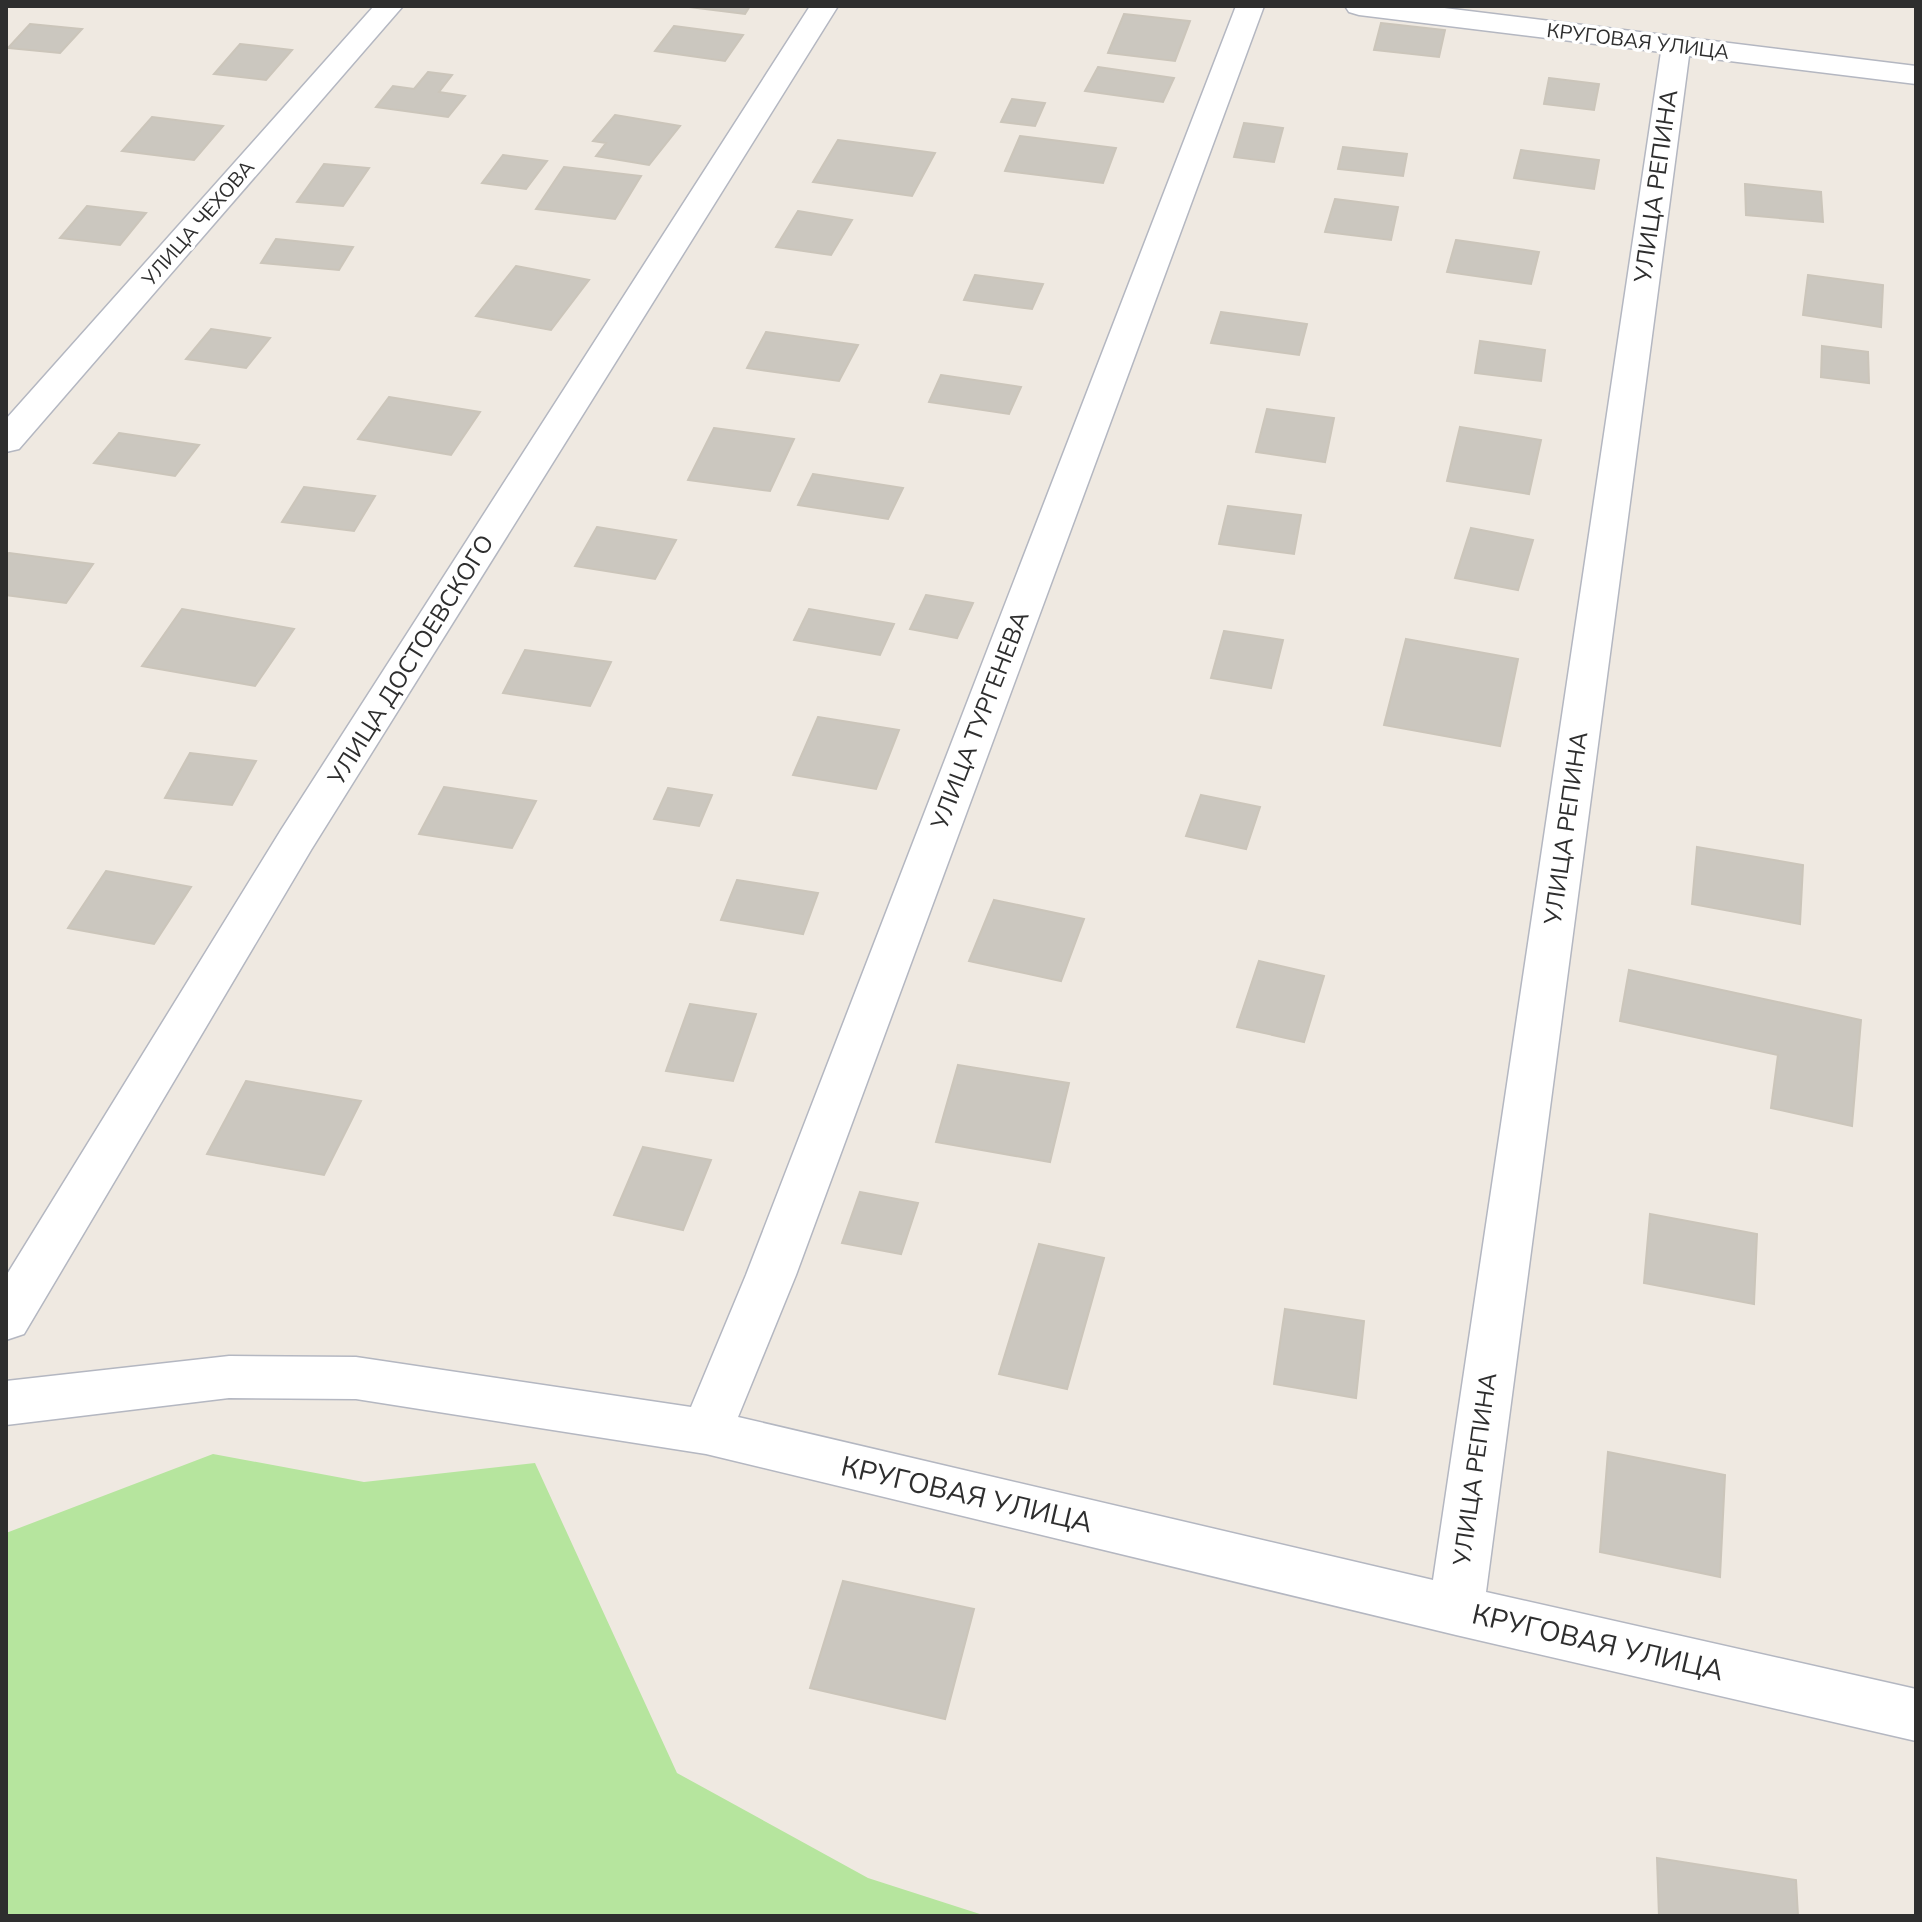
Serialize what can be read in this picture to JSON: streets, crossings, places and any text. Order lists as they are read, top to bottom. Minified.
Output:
{"streets":{"street":["КРУГОВАЯ УЛИЦА","УЛИЦА РЕПИНА","УЛИЦА ЧЕХОВА","УЛИЦА ДОСТОЕВСКОГО","УЛИЦА ТУРГЕНЕВА"]},"crossings":[["КРУГОВАЯ УЛИЦА","УЛИЦА РЕПИНА"],["КРУГОВАЯ УЛИЦА","УЛИЦА ТУРГЕНЕВА"]]}
